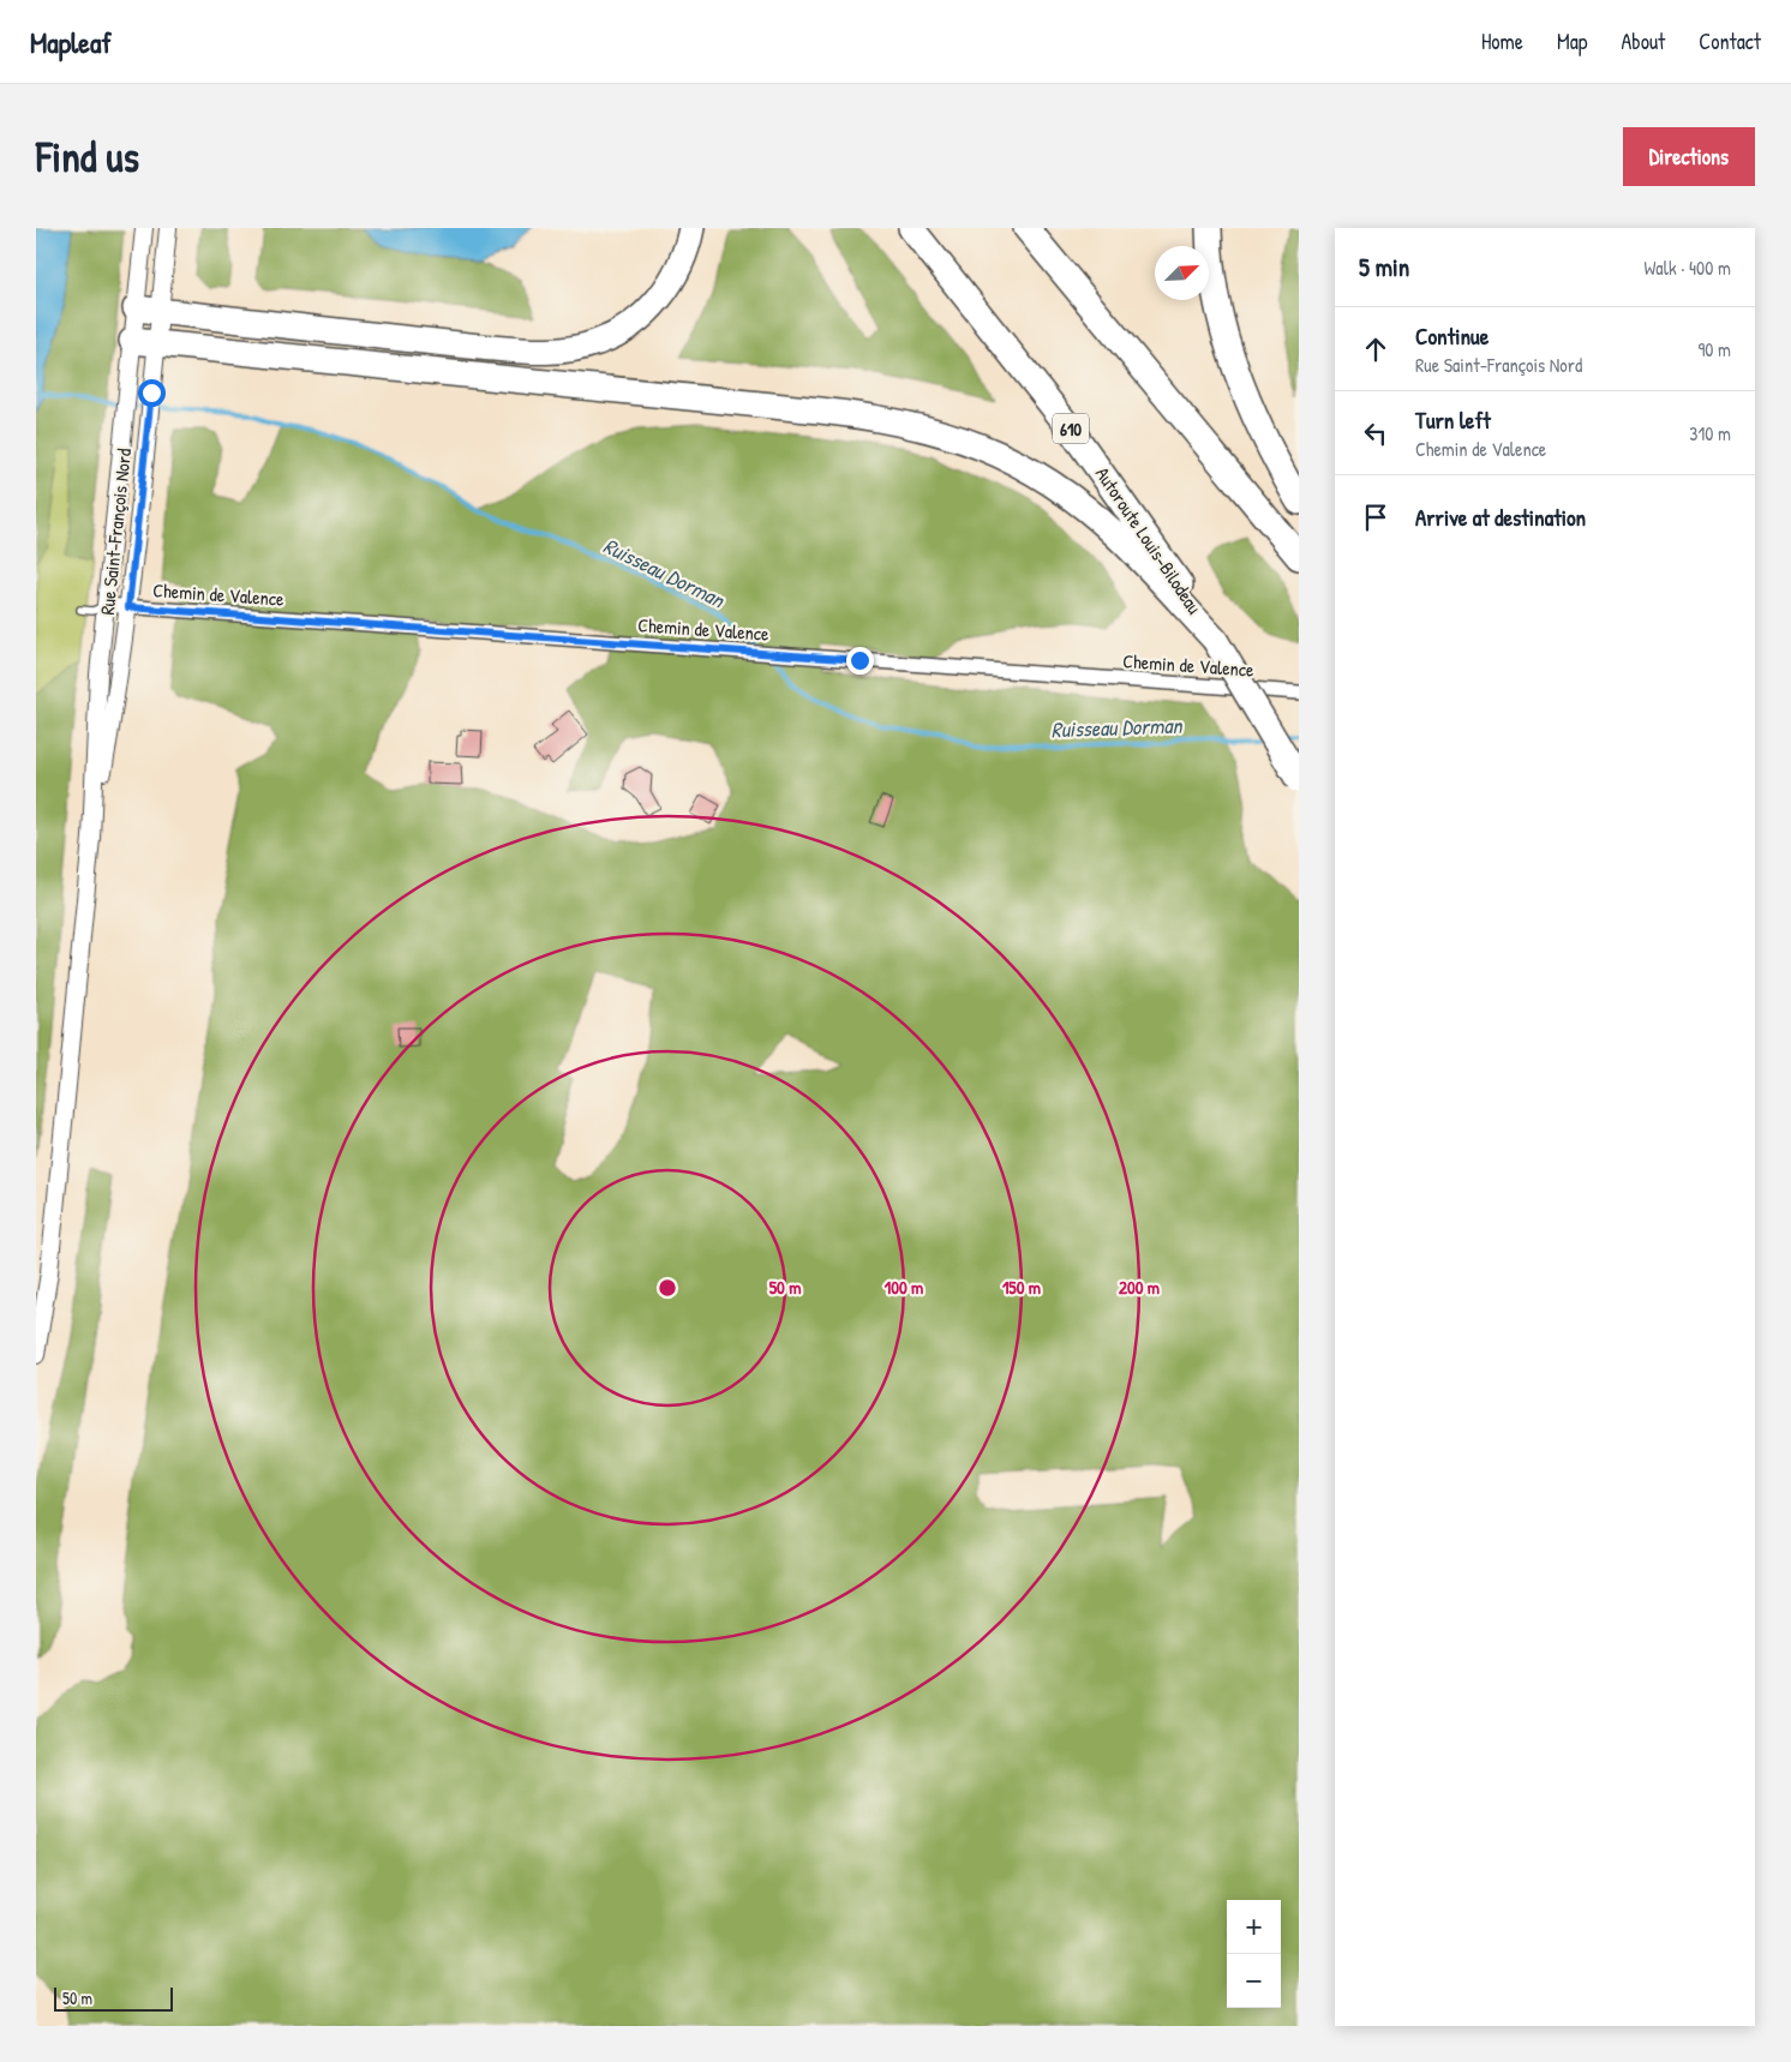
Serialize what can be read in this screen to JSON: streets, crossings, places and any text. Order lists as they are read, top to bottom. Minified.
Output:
{"streets":{"highway":["610","Autoroute Louis-Bilodeau"],"street":["Rue Saint-François Nord","Chemin de Valence"]},"crossings":[["Rue Saint-François Nord","Chemin de Valence"]],"water":["Ruisseau Dorman"],"scale_bar":"50 m","north":"top right","page":{"header":"Mapleaf","nav":["Home","Map","About","Contact"],"buttons":"Directions","title":"Find us","heading":["5 min","Walk · 400 m"],"list":[["Continue","Rue Saint-François Nord","90 m"],["Turn left","Chemin de Valence","310 m"],"Arrive at destination"],"map_buttons":["+","−"],"scale":"50 m"},"rings":["50 m","100 m","150 m","200 m"]}
